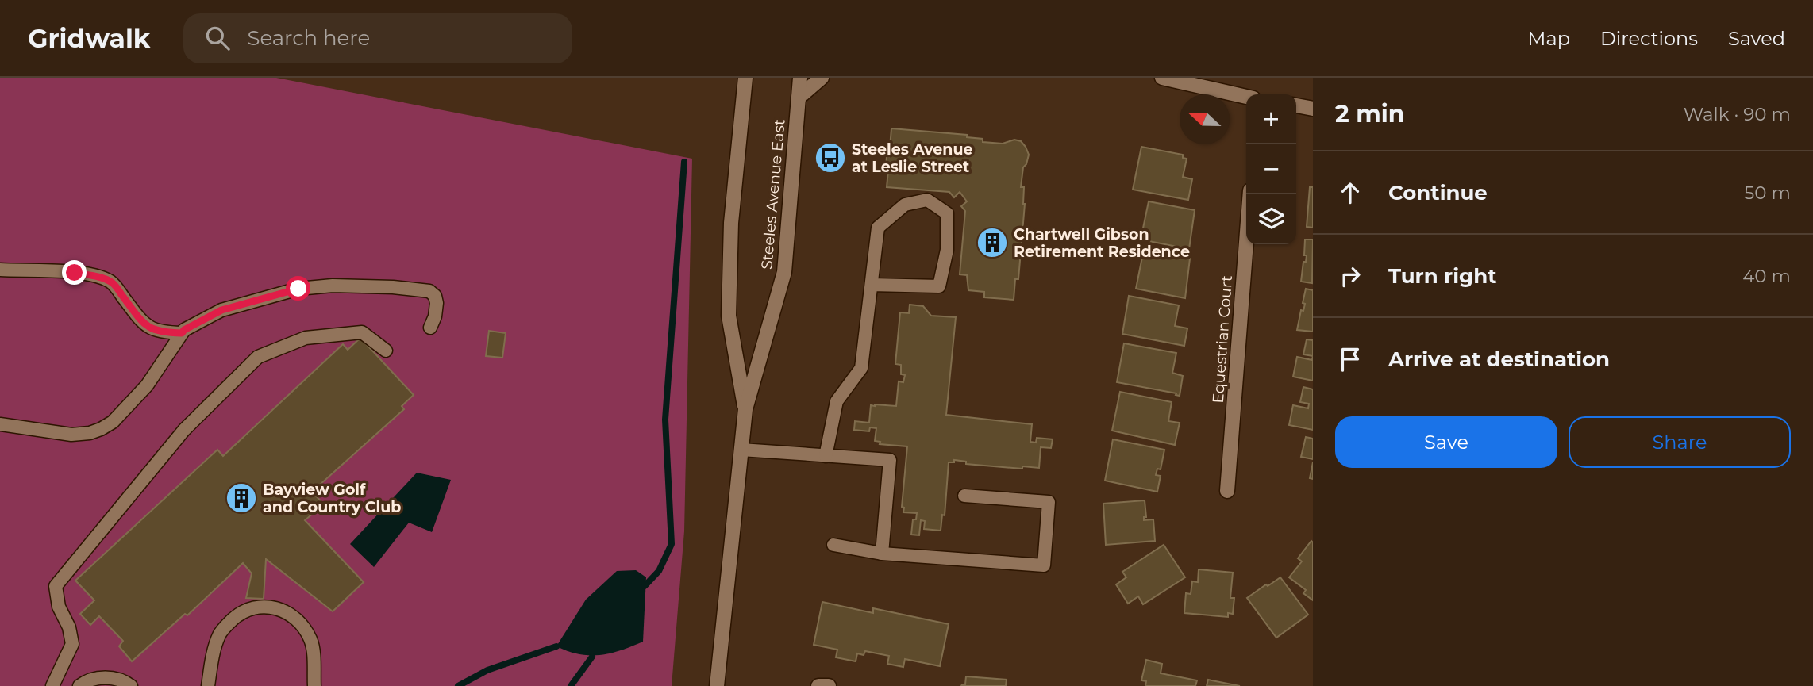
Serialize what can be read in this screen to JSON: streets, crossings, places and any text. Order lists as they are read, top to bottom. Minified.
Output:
{"streets":{"main road":["Steeles Avenue East","Equestrian Court"]},"places":{"bus stop":["Steeles Avenue at Leslie Street"],"building":["Chartwell Gibson Retirement Residence","Bayview Golf and Country Club"]},"north":"left","page":{"header":"Gridwalk","search":"Search here","nav":["Map","Directions","Saved"],"heading":["2 min","Walk · 90 m"],"map_buttons":["+","−"],"list":[["Continue","50 m"],["Turn right","40 m"],"Arrive at destination"],"buttons":["Save","Share"]}}
